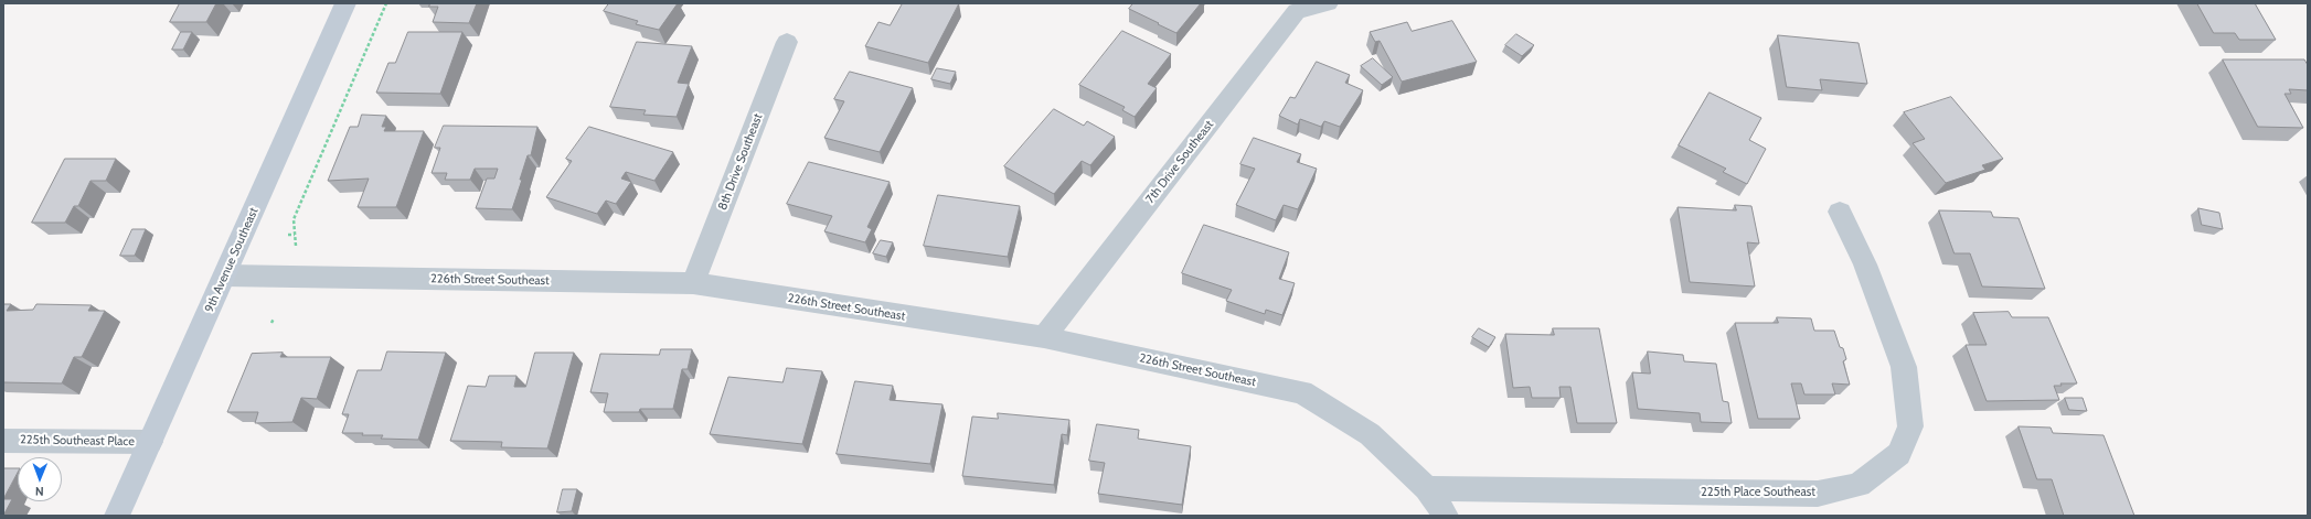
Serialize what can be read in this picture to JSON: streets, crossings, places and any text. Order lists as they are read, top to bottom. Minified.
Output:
{"streets":{"main road":["9th Avenue Southeast"],"street":["8th Drive Southeast","7th Drive Southeast","226th Street Southeast","225th Southeast Place","225th Place Southeast"]},"crossings":[["8th Drive Southeast","226th Street Southeast"],["7th Drive Southeast","226th Street Southeast"],["9th Avenue Southeast","226th Street Southeast"],["9th Avenue Southeast","225th Southeast Place"],["226th Street Southeast","225th Place Southeast"]],"north":"bottom"}
